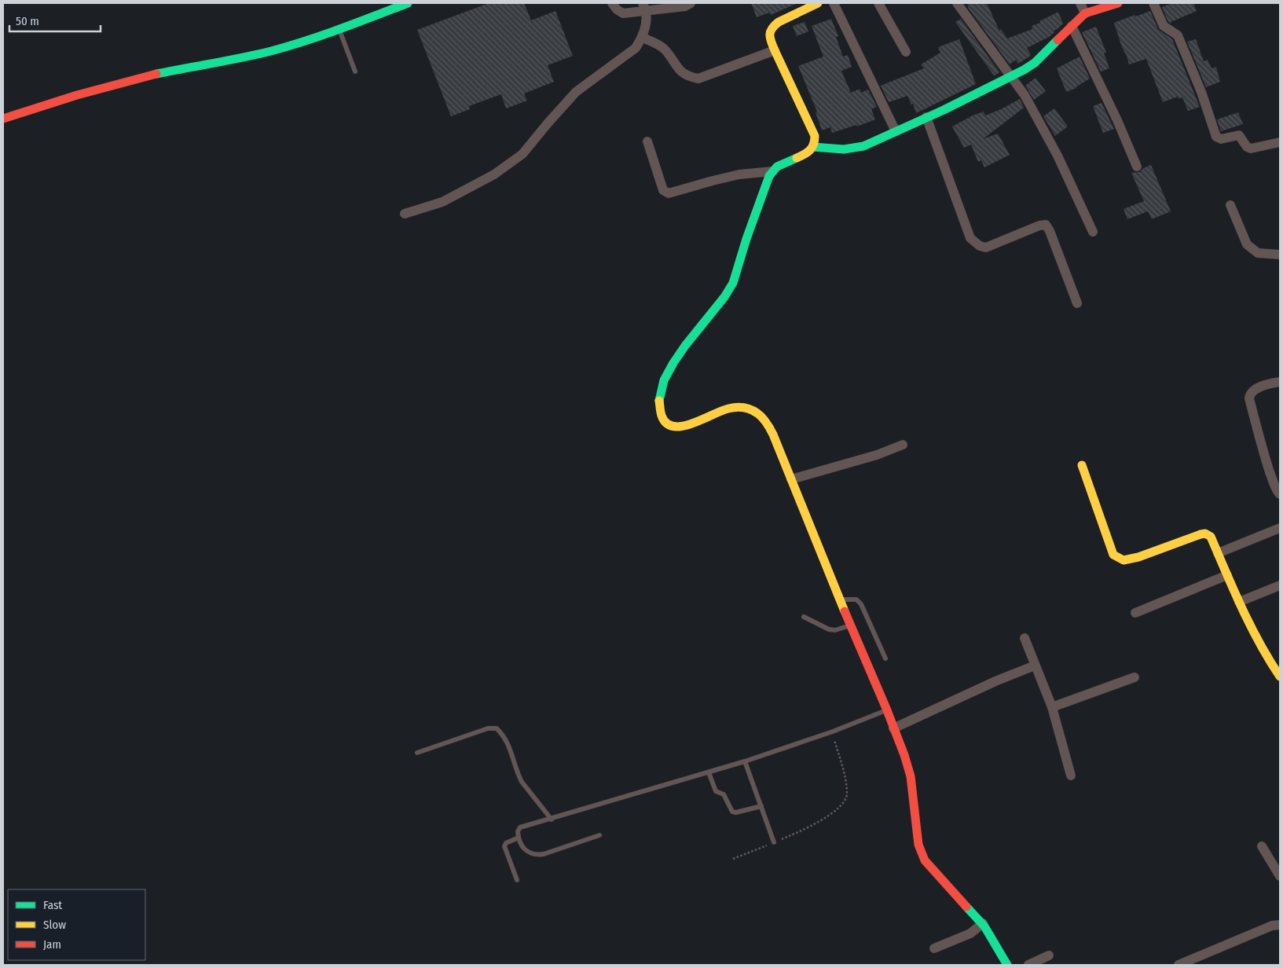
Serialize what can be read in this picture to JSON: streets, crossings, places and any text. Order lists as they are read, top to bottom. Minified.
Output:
{"legend":["Fast","Slow","Jam"],"scale_bar":"50 m"}
